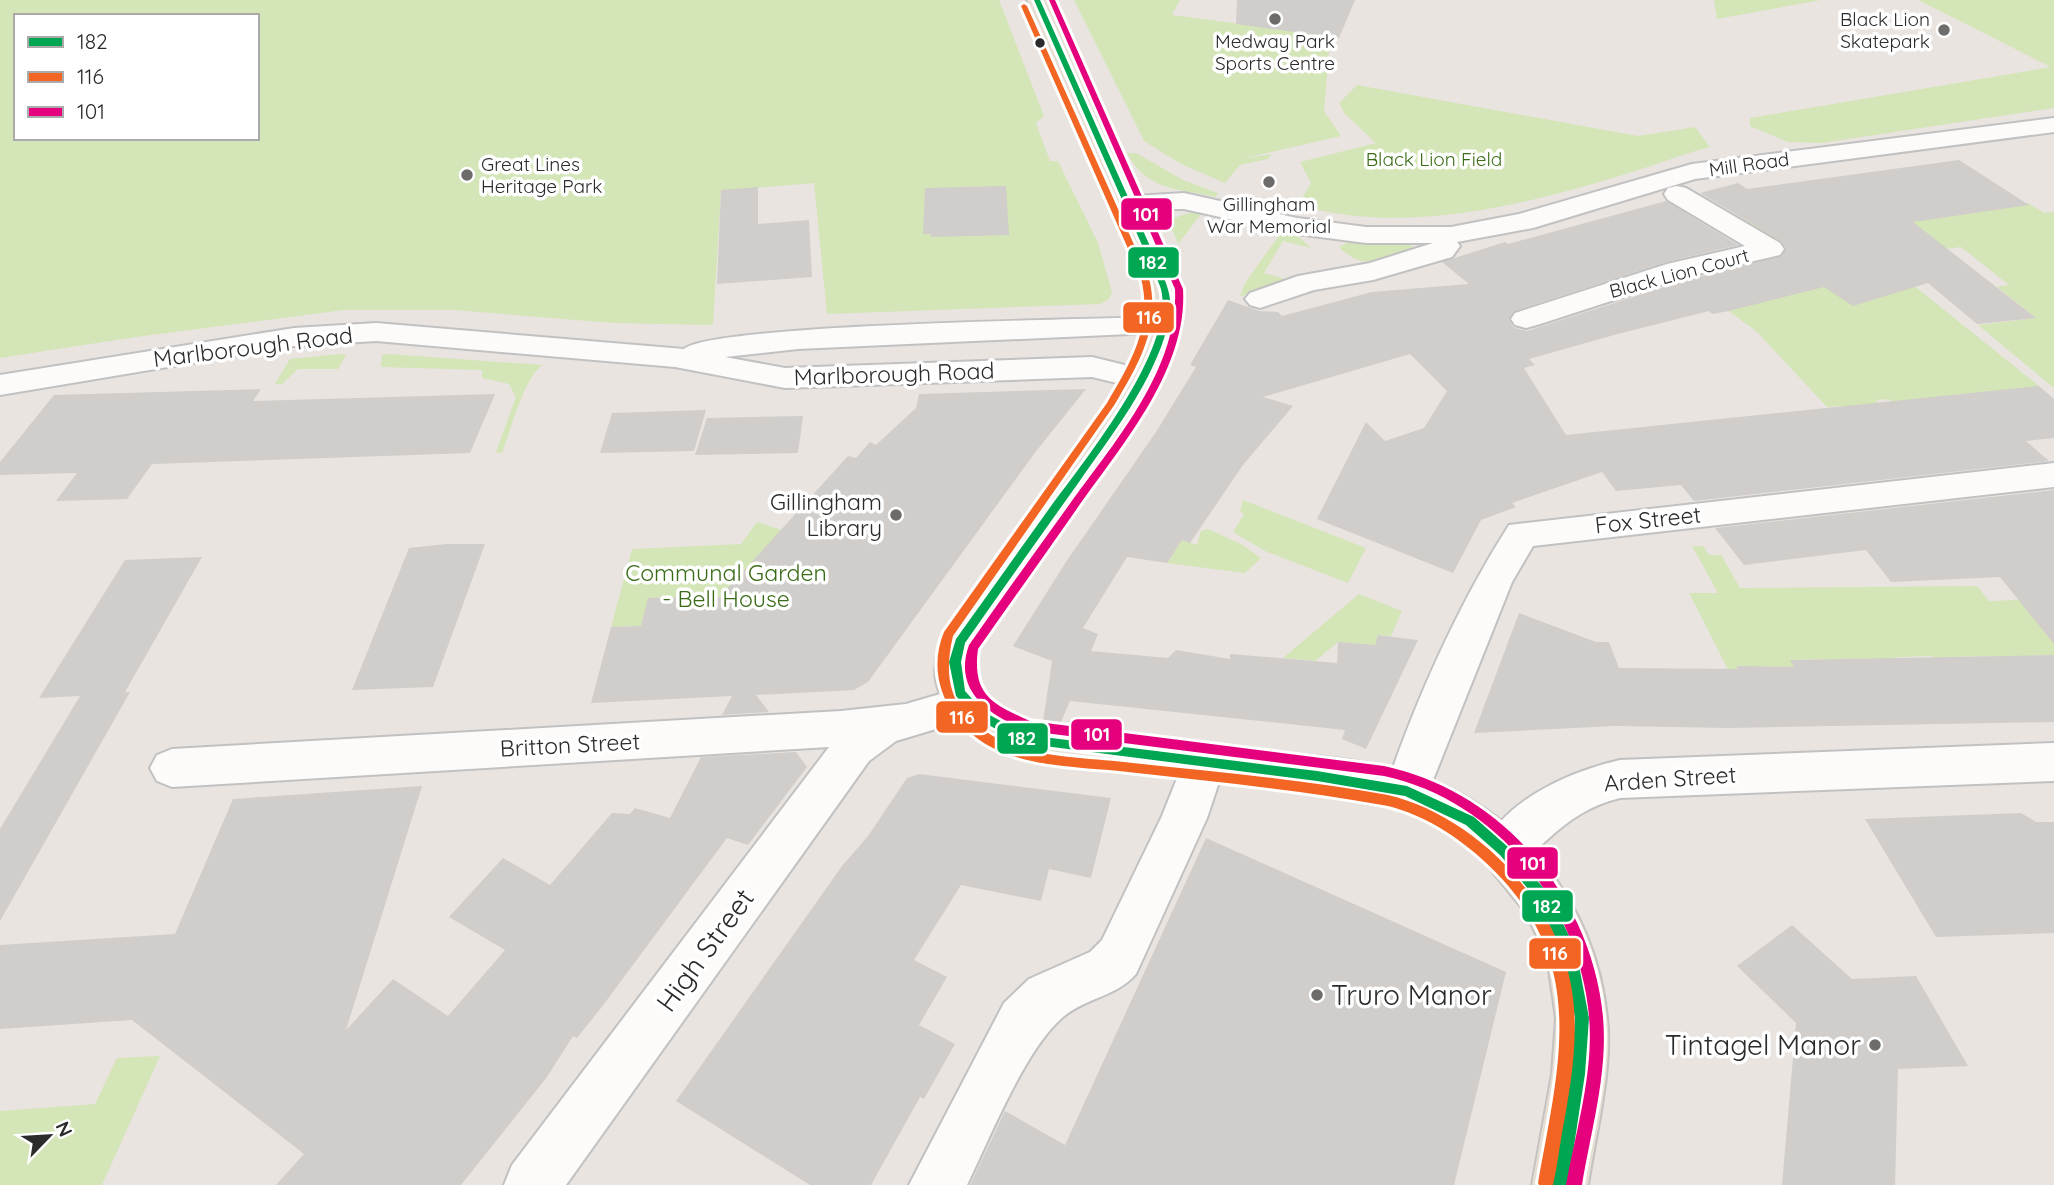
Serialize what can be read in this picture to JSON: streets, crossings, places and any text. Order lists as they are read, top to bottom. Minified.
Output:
{"streets":{"street":["Mill Road","Black Lion Court","Marlborough Road","Fox Street","Britton Street","Arden Street","High Street"]},"crossings":[["Britton Street","High Street"]],"parks":["Black Lion Field","Communal Garden - Bell House"],"places":["Medway Park Sports Centre","Black Lion Skatepark","Great Lines Heritage Park","Gillingham War Memorial","Gillingham Library","Truro Manor","Tintagel Manor"],"lines":["transit line 182","transit line 101","transit line 116"],"legend":["182","116","101"],"north":"top right"}
